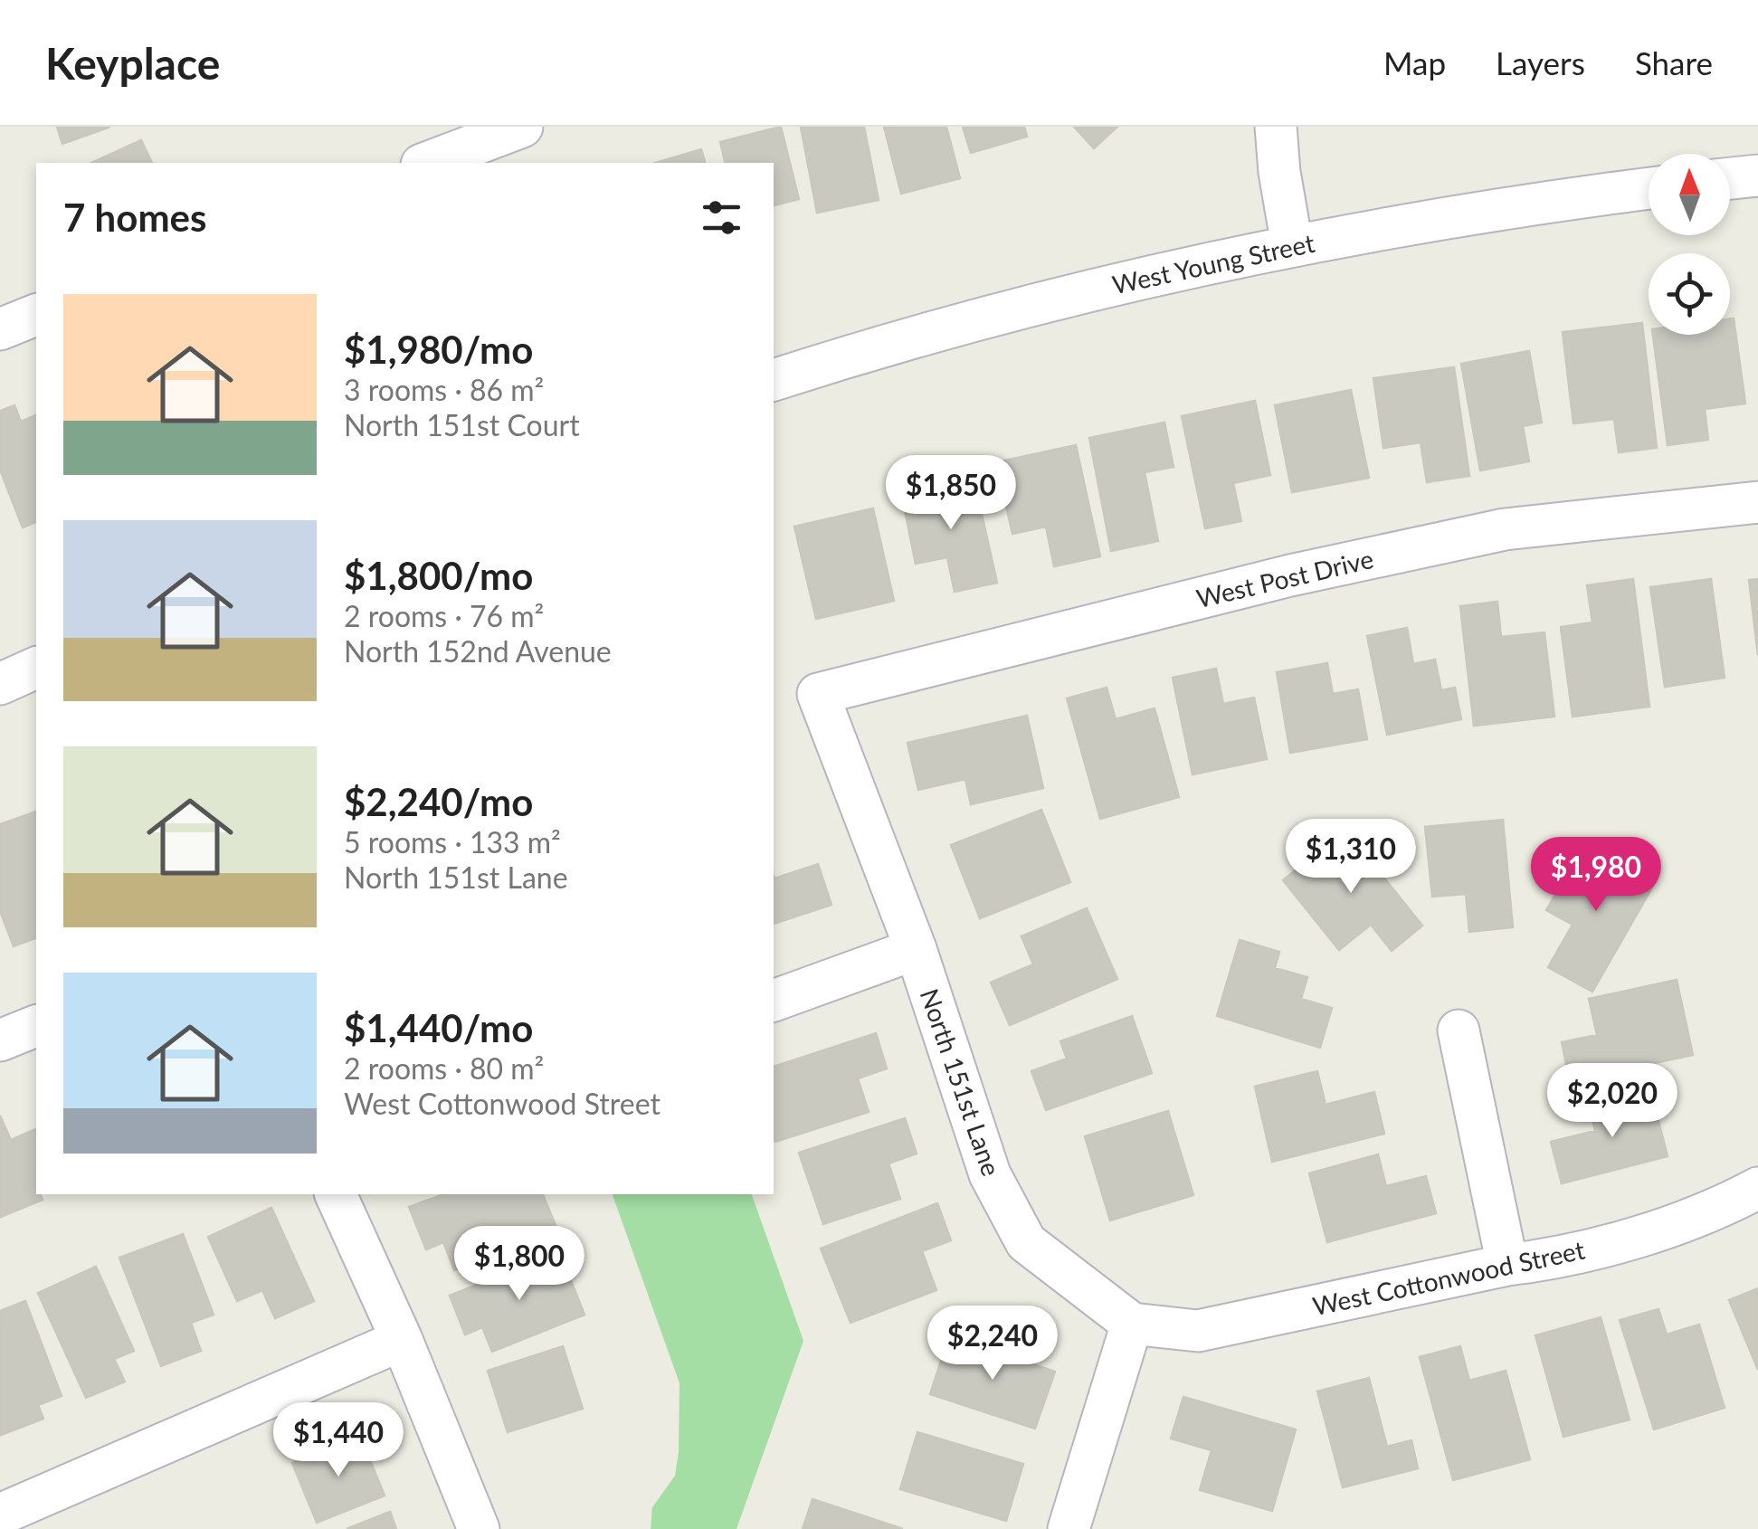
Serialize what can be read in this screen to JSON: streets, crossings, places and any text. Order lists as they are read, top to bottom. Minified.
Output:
{"streets":{"street":["West Young Street","West Post Drive","North 151st Lane","West Cottonwood Street"]},"crossings":[["West Post Drive","North 151st Lane"],["North 151st Lane","West Cottonwood Street"]],"north":"top","page":{"header":"Keyplace","nav":["Map","Layers","Share"],"heading":"7 homes","list":[{"name":"$1,980/mo","note":"3 rooms · 86 m² · North 151st Court"},{"name":"$1,800/mo","note":"2 rooms · 76 m² · North 152nd Avenue"},{"name":"$2,240/mo","note":"5 rooms · 133 m² · North 151st Lane"},{"name":"$1,440/mo","note":"2 rooms · 80 m² · West Cottonwood Street"}],"price":["$1,850","$1,310","$1,980","$2,020","$1,800","$2,240","$1,440"]}}
